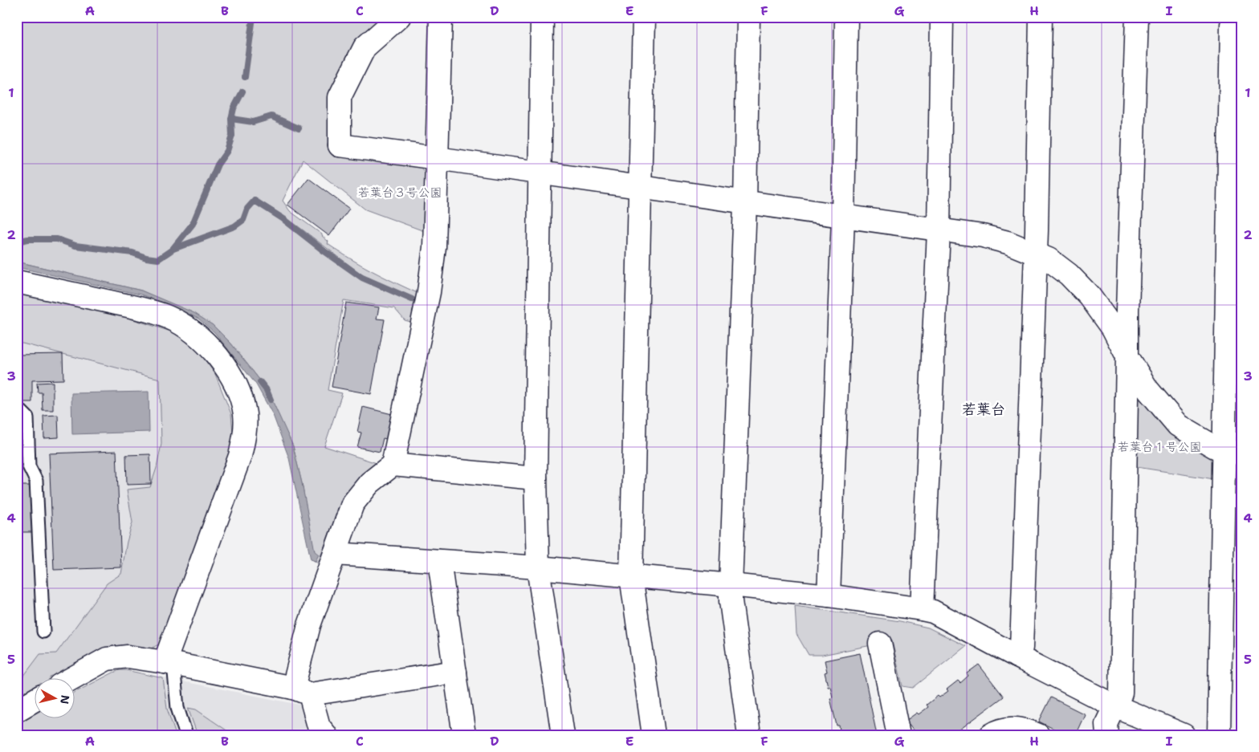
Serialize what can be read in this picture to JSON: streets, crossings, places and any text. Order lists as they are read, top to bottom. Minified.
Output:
{"districts":["若葉台"],"parks":["若葉台３号公園","若葉台１号公園"],"north":"right","grid":{"columns":["A","B","C","D","E","F","G","H","I"],"rows":["1","2","3","4","5"]}}
